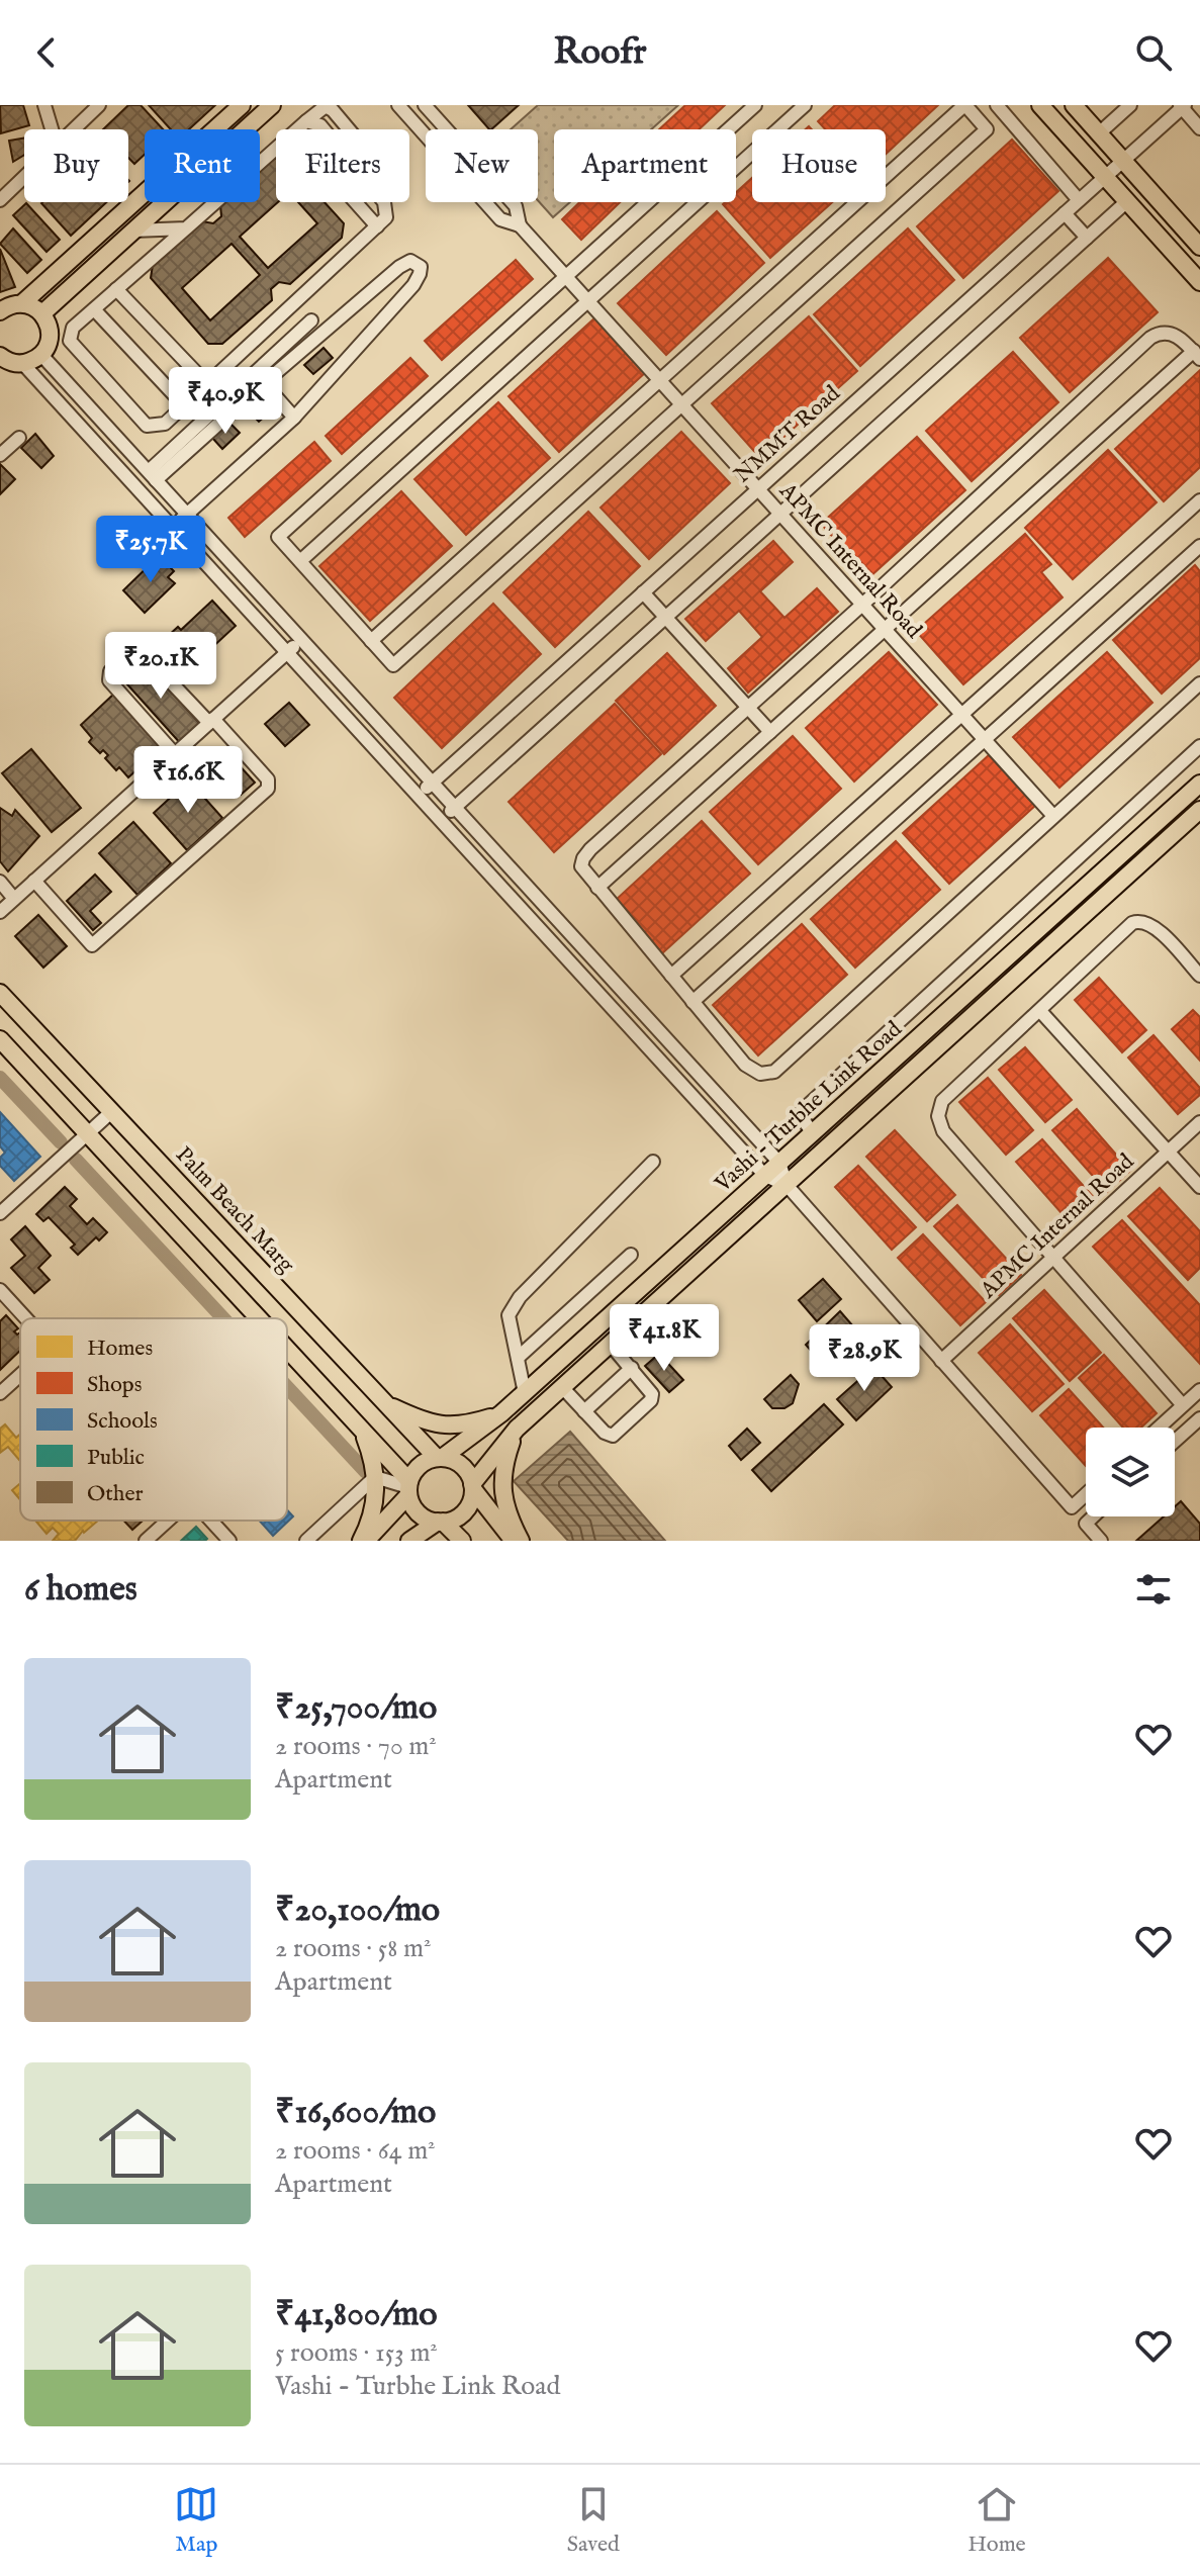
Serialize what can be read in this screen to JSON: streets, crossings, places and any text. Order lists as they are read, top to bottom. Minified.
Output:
{"streets":{"main road":["Vashi - Turbhe Link Road","Palm Beach Marg"],"street":["NMMT Road","APMC Internal Road"]},"crossings":[["NMMT Road","APMC Internal Road"],["Vashi - Turbhe Link Road","Palm Beach Marg"]],"legend":["Homes","Shops","Schools","Public","Other"],"page":{"header":"Roofr","chip":["Buy","Rent","Filters","New","Apartment","House"],"price":["₹40.9K","₹25.7K","₹20.1K","₹16.6K","₹41.8K","₹28.9K"],"heading":"6 homes","list":[{"name":"₹25,700/mo","note":"2 rooms · 70 m² · Apartment"},{"name":"₹20,100/mo","note":"2 rooms · 58 m² · Apartment"},{"name":"₹16,600/mo","note":"2 rooms · 64 m² · Apartment"},{"name":"₹41,800/mo","note":"5 rooms · 153 m² · Vashi - Turbhe Link Road"}],"tabs":["Map","Saved","Home"]}}
